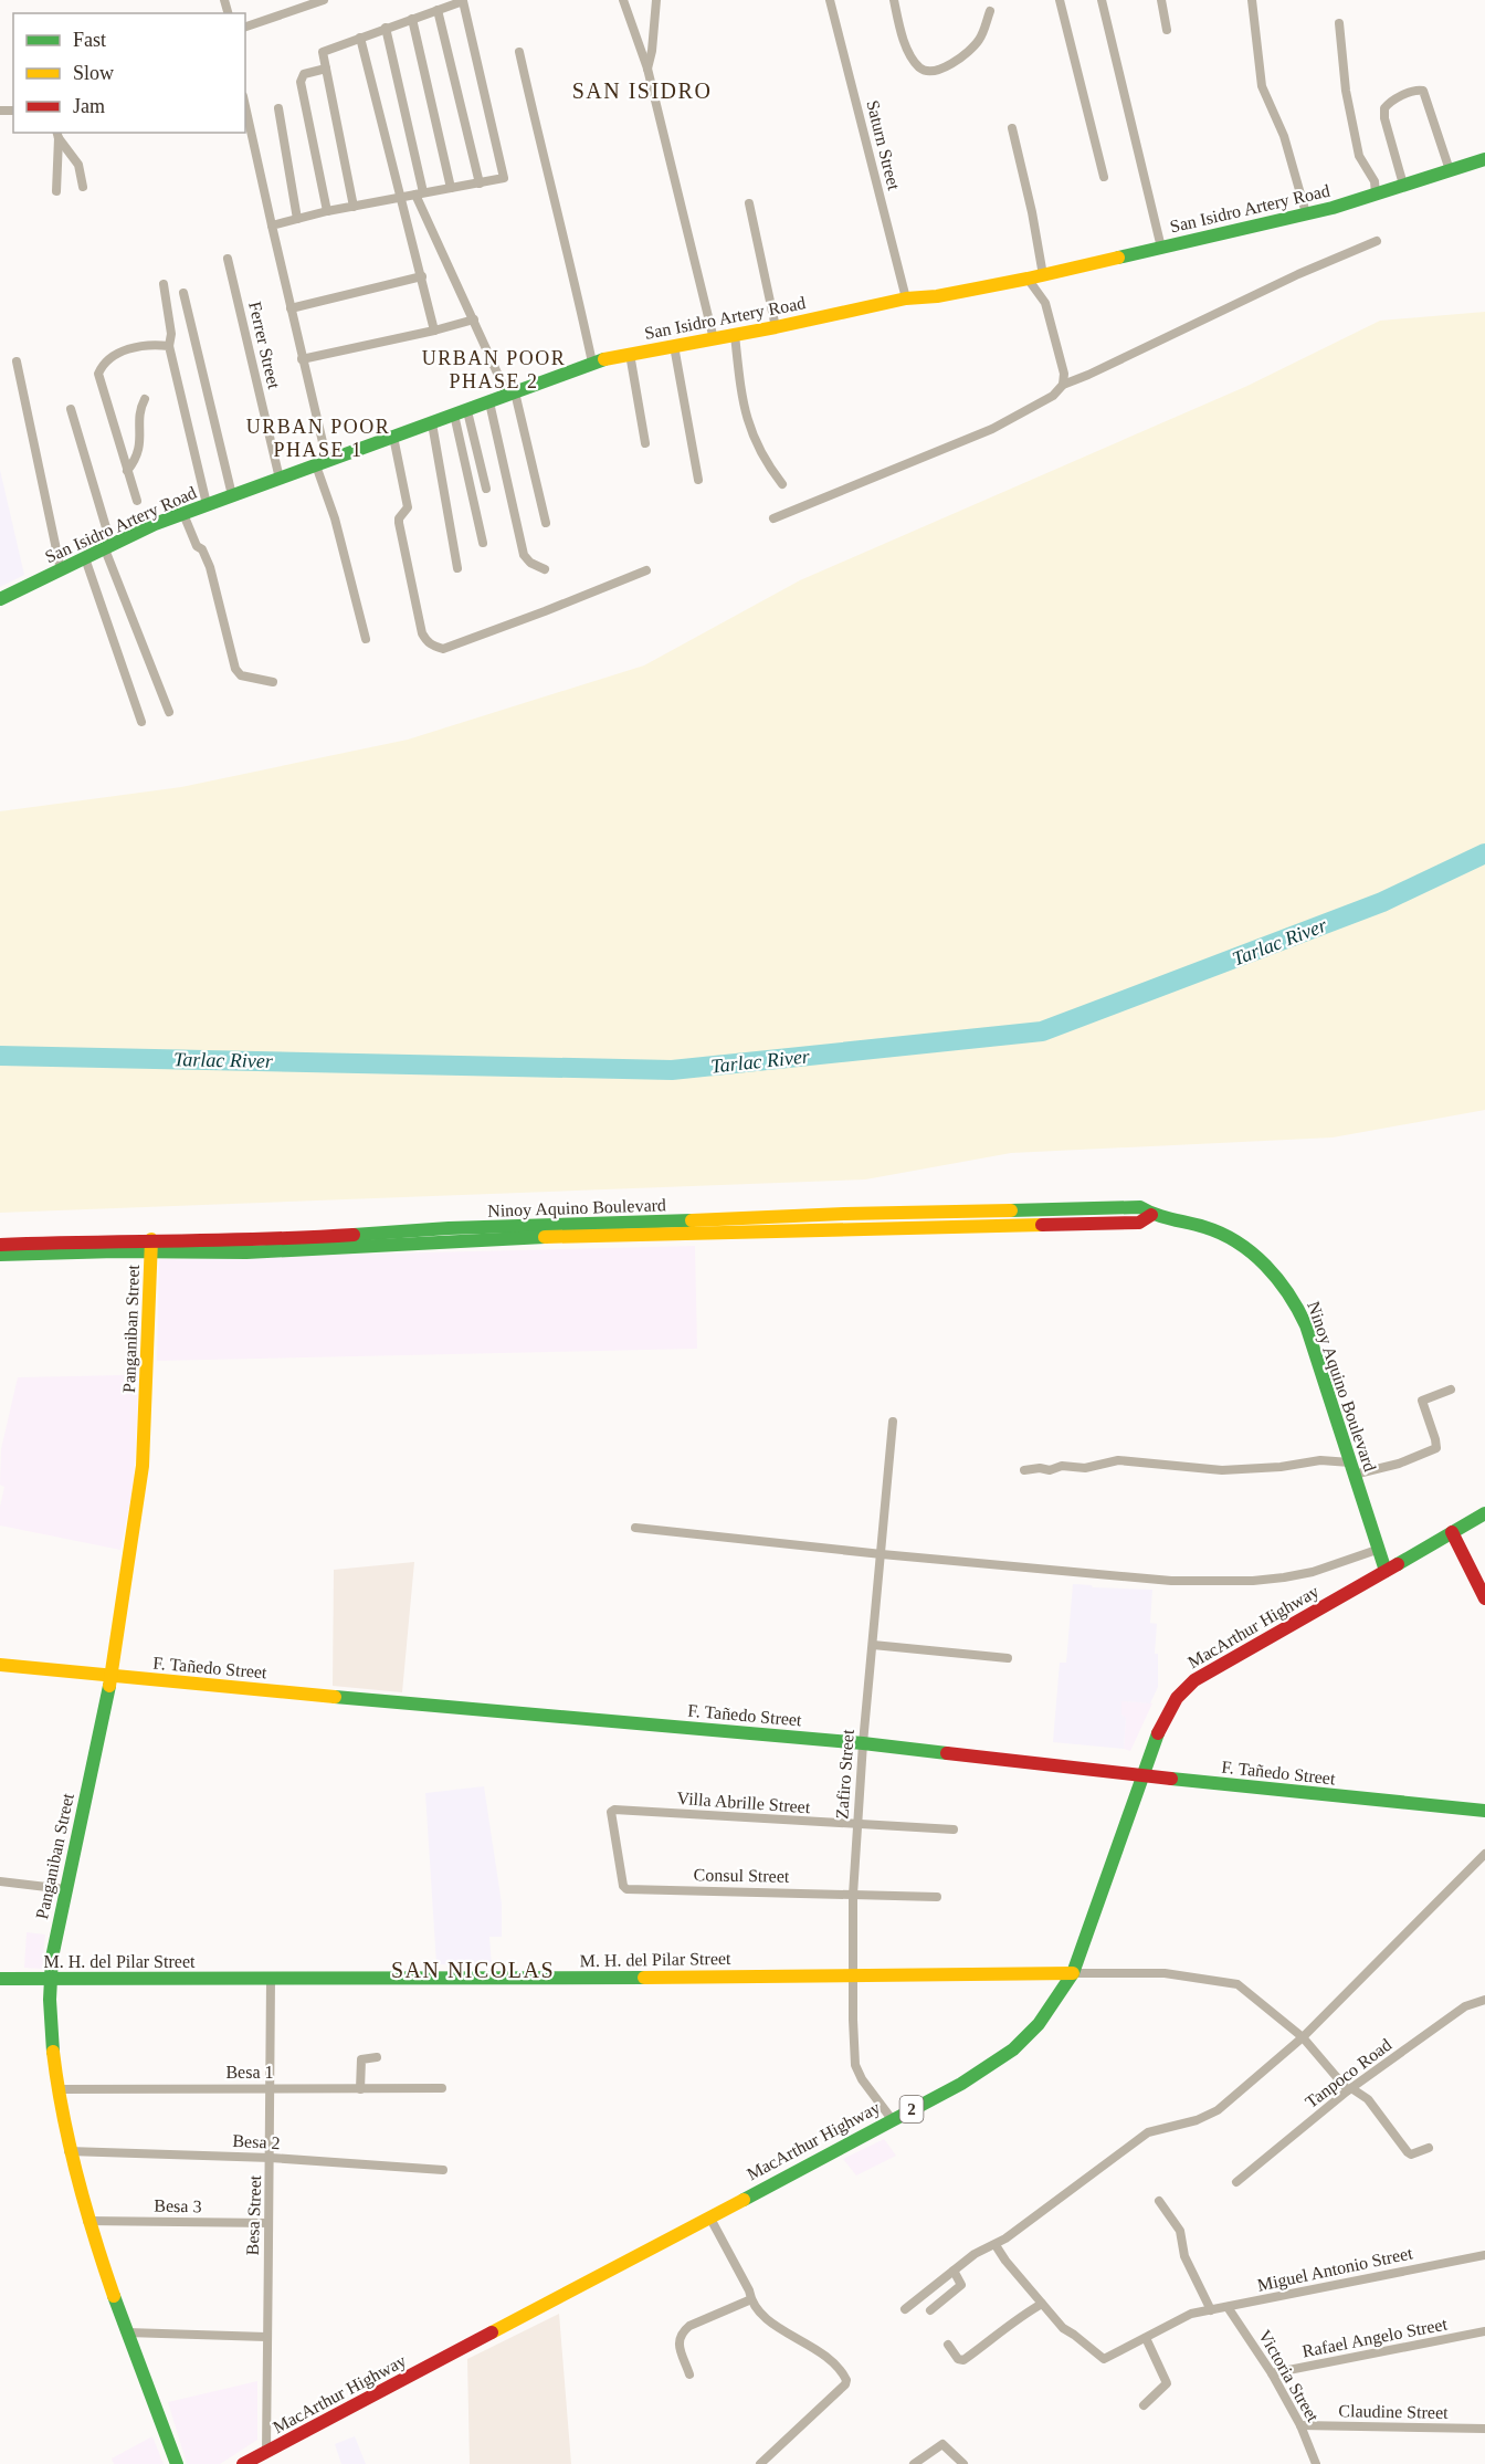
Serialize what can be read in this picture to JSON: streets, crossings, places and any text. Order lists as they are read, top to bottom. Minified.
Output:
{"streets":{"main road":["San Isidro Artery Road","Ninoy Aquino Boulevard","Panganiban Street","MacArthur Highway","F. Tañedo Street","M. H. del Pilar Street","2"],"street":["Saturn Street","Ferrer Street","Zafiro Street","Villa Abrille Street","Consul Street","Besa 1","Tanpoco Road","Besa 2","Besa 3","Besa Street","Miguel Antonio Street","Rafael Angelo Street","Victoria Street","Claudine Street"]},"crossings":[["Saturn Street","San Isidro Artery Road"],["San Isidro Artery Road","Ferrer Street"],["Ninoy Aquino Boulevard","Panganiban Street"],["Ninoy Aquino Boulevard","MacArthur Highway"],["Panganiban Street","F. Tañedo Street"],["Panganiban Street","M. H. del Pilar Street"],["Panganiban Street","Besa 1"],["Panganiban Street","Besa 2"],["Panganiban Street","Besa 3"],["MacArthur Highway","F. Tañedo Street"],["MacArthur Highway","Zafiro Street"],["MacArthur Highway","M. H. del Pilar Street"],["MacArthur Highway","Besa Street"],["F. Tañedo Street","Zafiro Street"],["Zafiro Street","Villa Abrille Street"],["Zafiro Street","Consul Street"],["Zafiro Street","M. H. del Pilar Street"],["Villa Abrille Street","Consul Street"],["M. H. del Pilar Street","Besa Street"],["Besa 1","Besa Street"],["Besa 2","Besa Street"],["Besa 3","Besa Street"],["Miguel Antonio Street","Victoria Street"],["Rafael Angelo Street","Victoria Street"],["Victoria Street","Claudine Street"]],"districts":["SAN ISIDRO","URBAN POOR PHASE 2","URBAN POOR PHASE 1","SAN NICOLAS"],"water":["Tarlac River"],"legend":["Fast","Slow","Jam"]}
